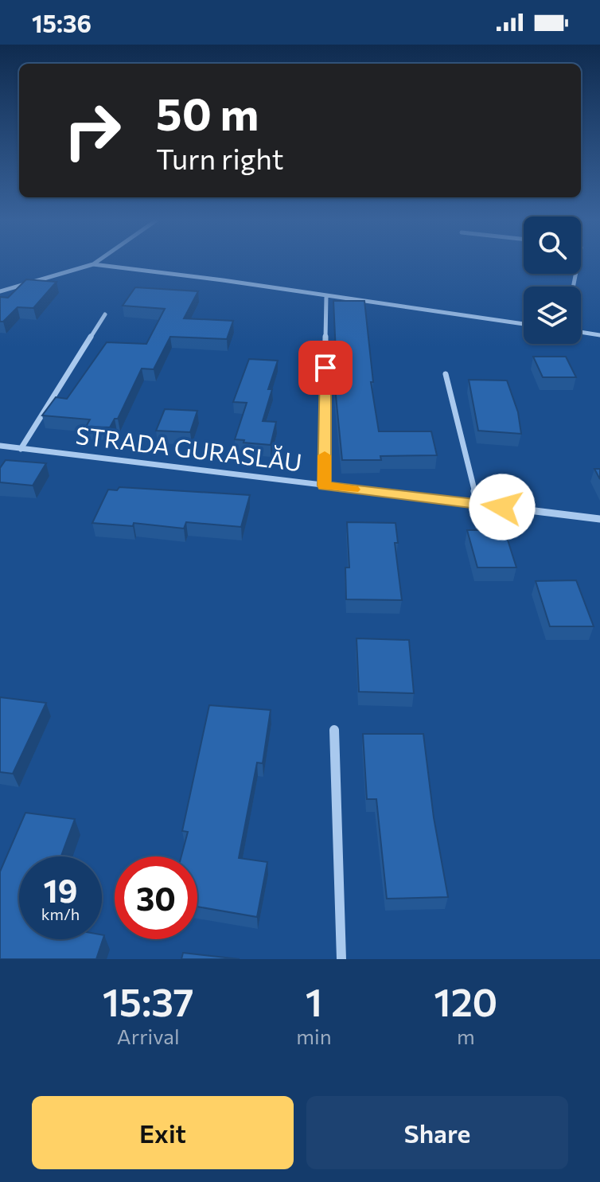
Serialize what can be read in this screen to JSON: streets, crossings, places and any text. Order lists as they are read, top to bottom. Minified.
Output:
{"streets":{"street":["STRADA GURASLĂU"]},"page":{"status":"15:36","turn":["50 m","Turn right"],"speed":"19 km/h","limit":"30","eta":["15:37","Arrival","1","min","120","m"],"buttons":["Exit","Share"]}}
